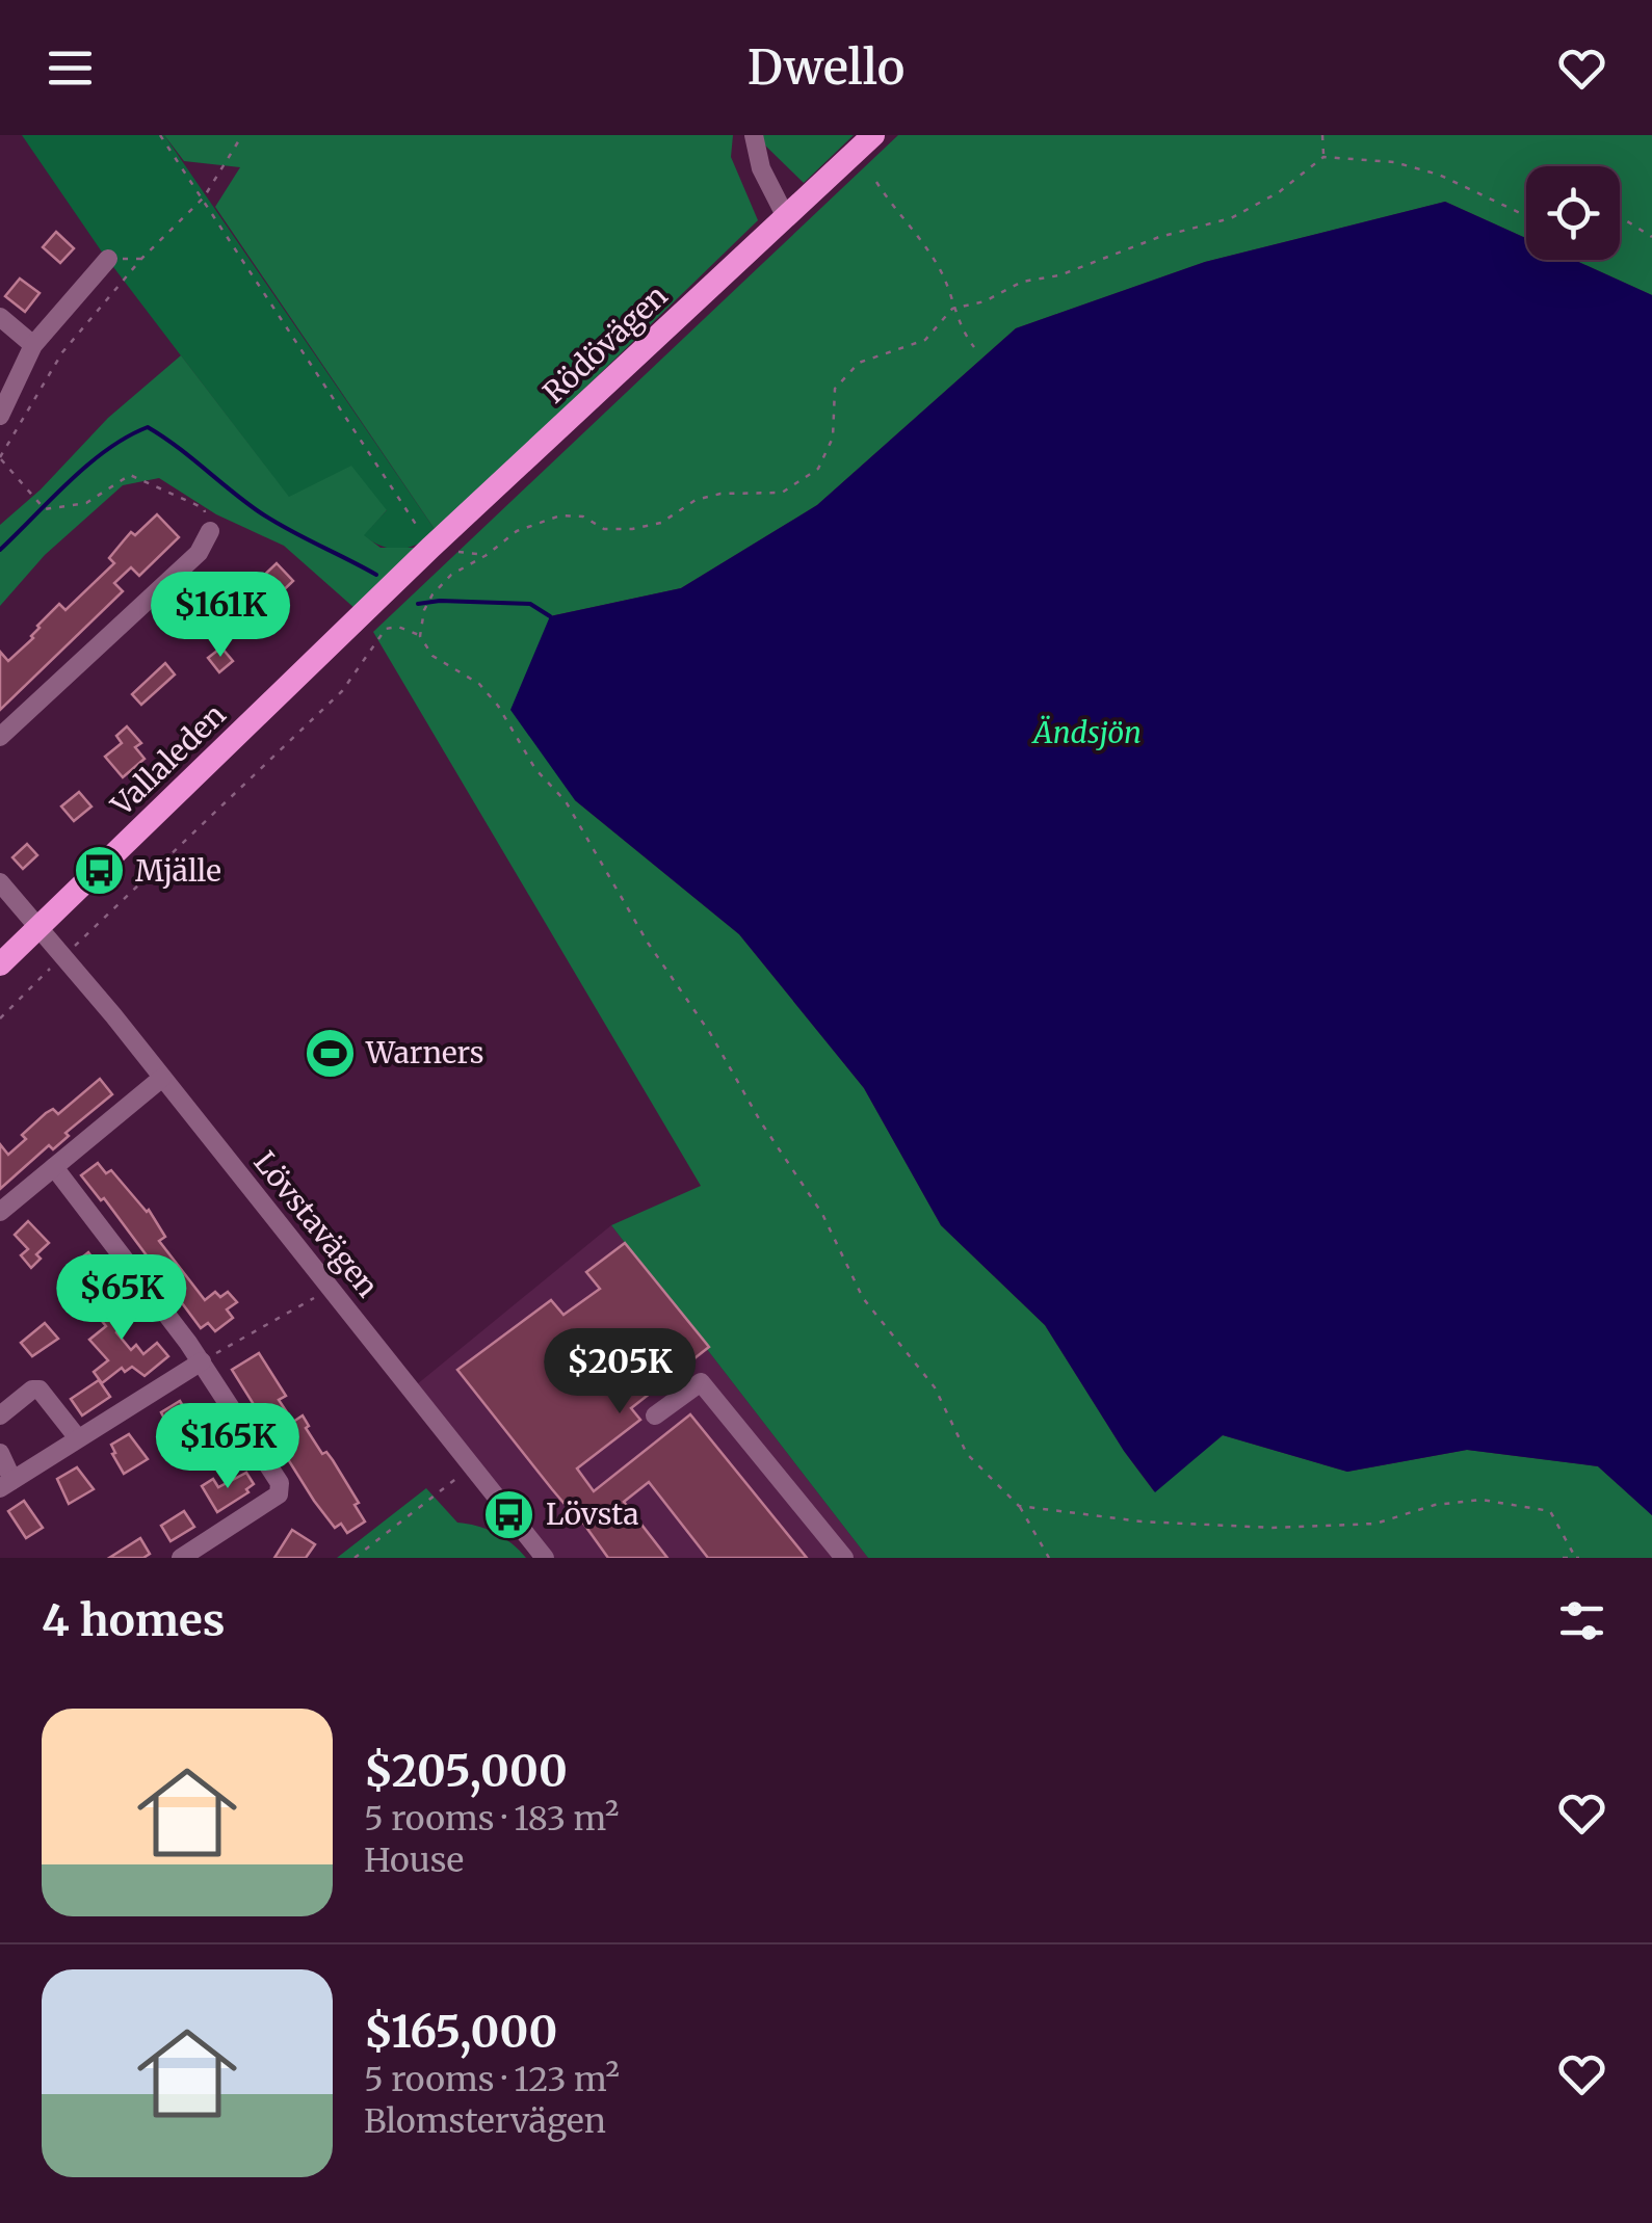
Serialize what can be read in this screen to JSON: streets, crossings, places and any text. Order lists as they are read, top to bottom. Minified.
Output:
{"streets":{"main road":["Rödövägen","Vallaleden"],"street":["Lövstavägen"]},"crossings":[["Rödövägen","Vallaleden"],["Vallaleden","Lövstavägen"]],"parks":["Ändsjön"],"places":{"bus stop":["Mjälle","Lövsta"],"sports":["Warners"]},"page":{"header":"Dwello","price":["$161K","$65K","$205K","$165K"],"heading":"4 homes","list":[{"name":"$205,000","note":"5 rooms · 183 m² · House"},{"name":"$165,000","note":"5 rooms · 123 m² · Blomstervägen"}]}}
